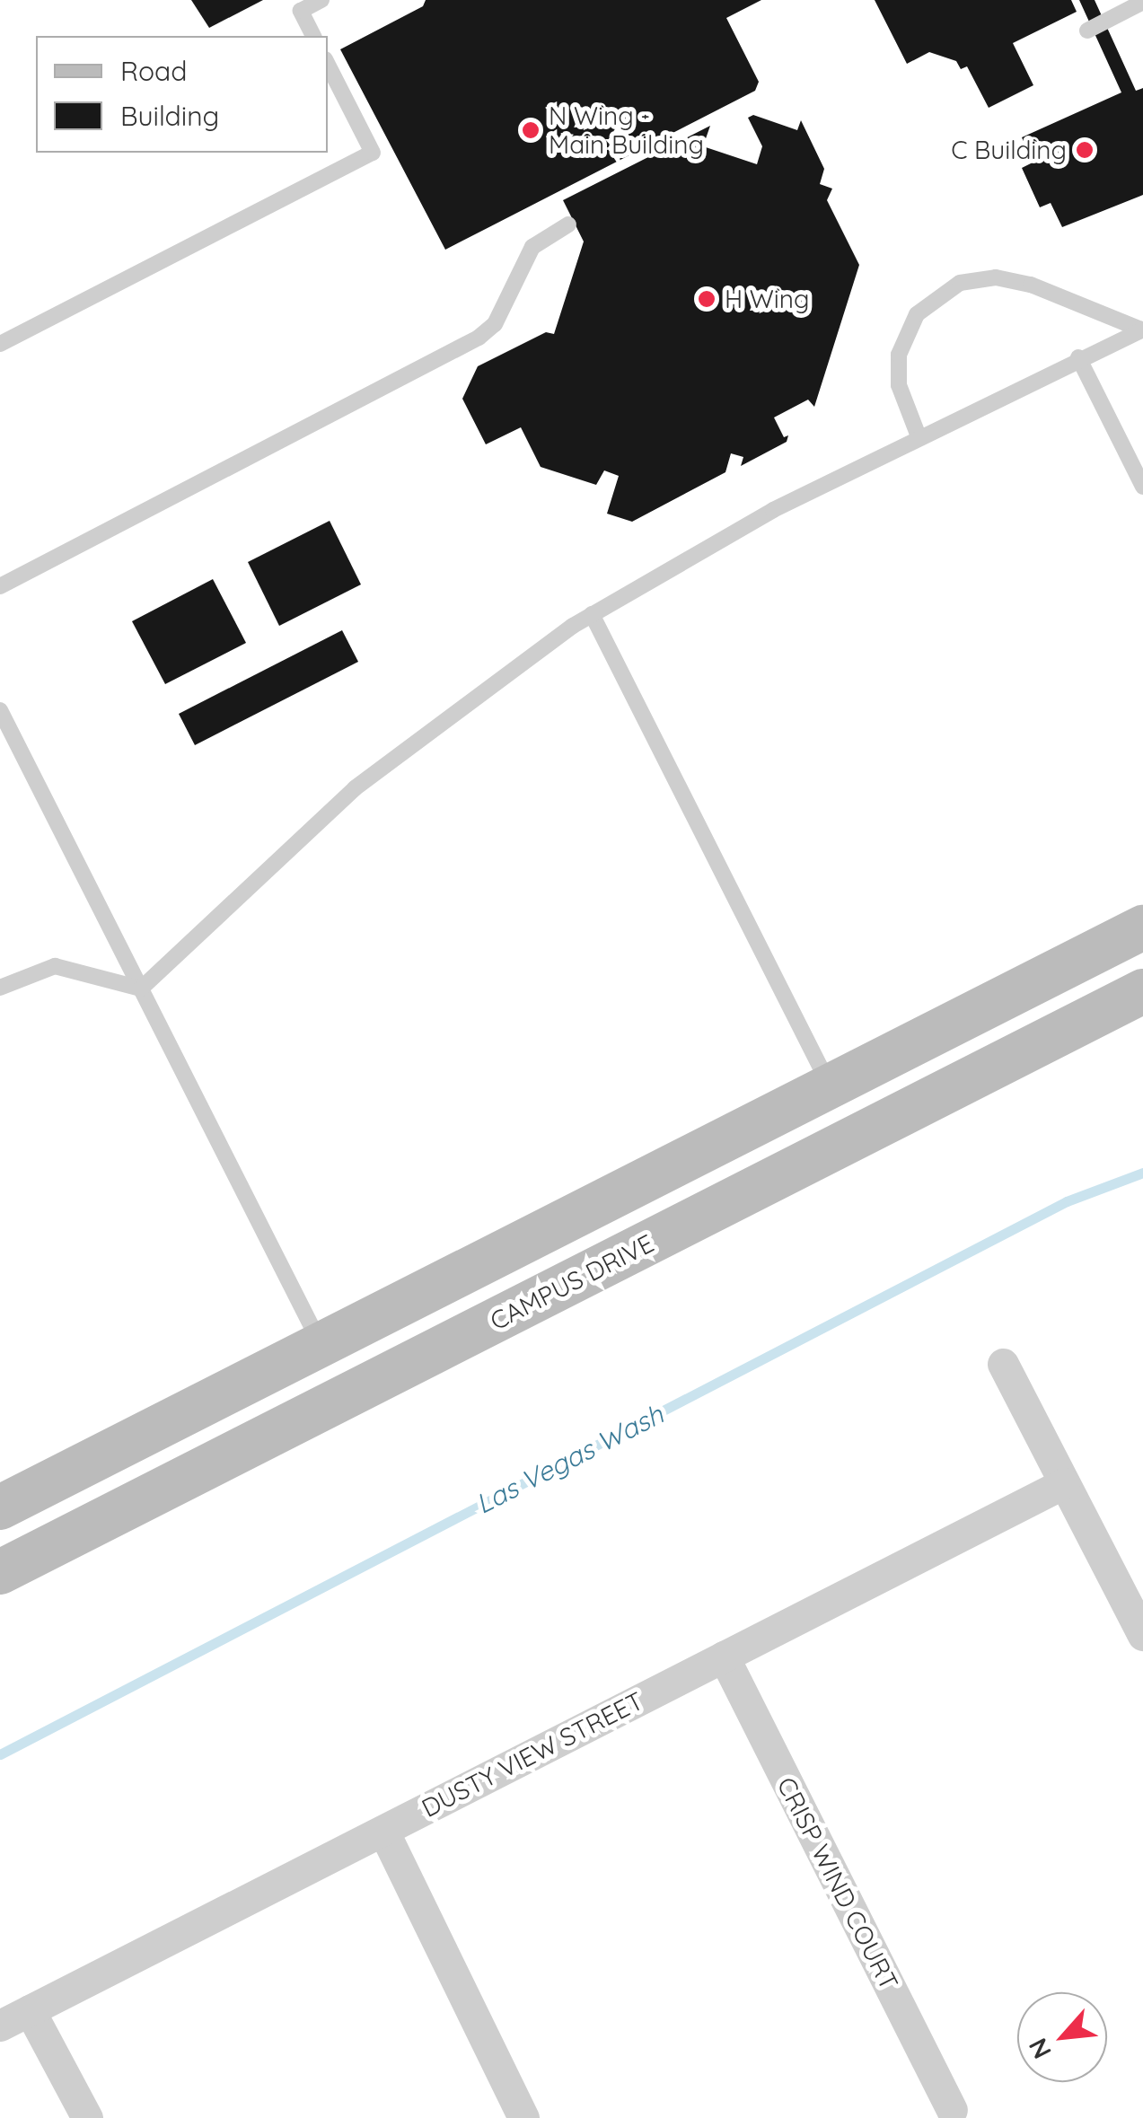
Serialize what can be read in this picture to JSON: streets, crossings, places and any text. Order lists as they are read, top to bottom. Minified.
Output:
{"streets":{"street":["CAMPUS DRIVE","DUSTY VIEW STREET","CRISP WIND COURT"]},"crossings":[["DUSTY VIEW STREET","CRISP WIND COURT"]],"water":["Las Vegas Wash"],"places":["N Wing - Main Building","C Building","H Wing"],"legend":["Road","Building"],"north":"bottom left"}
